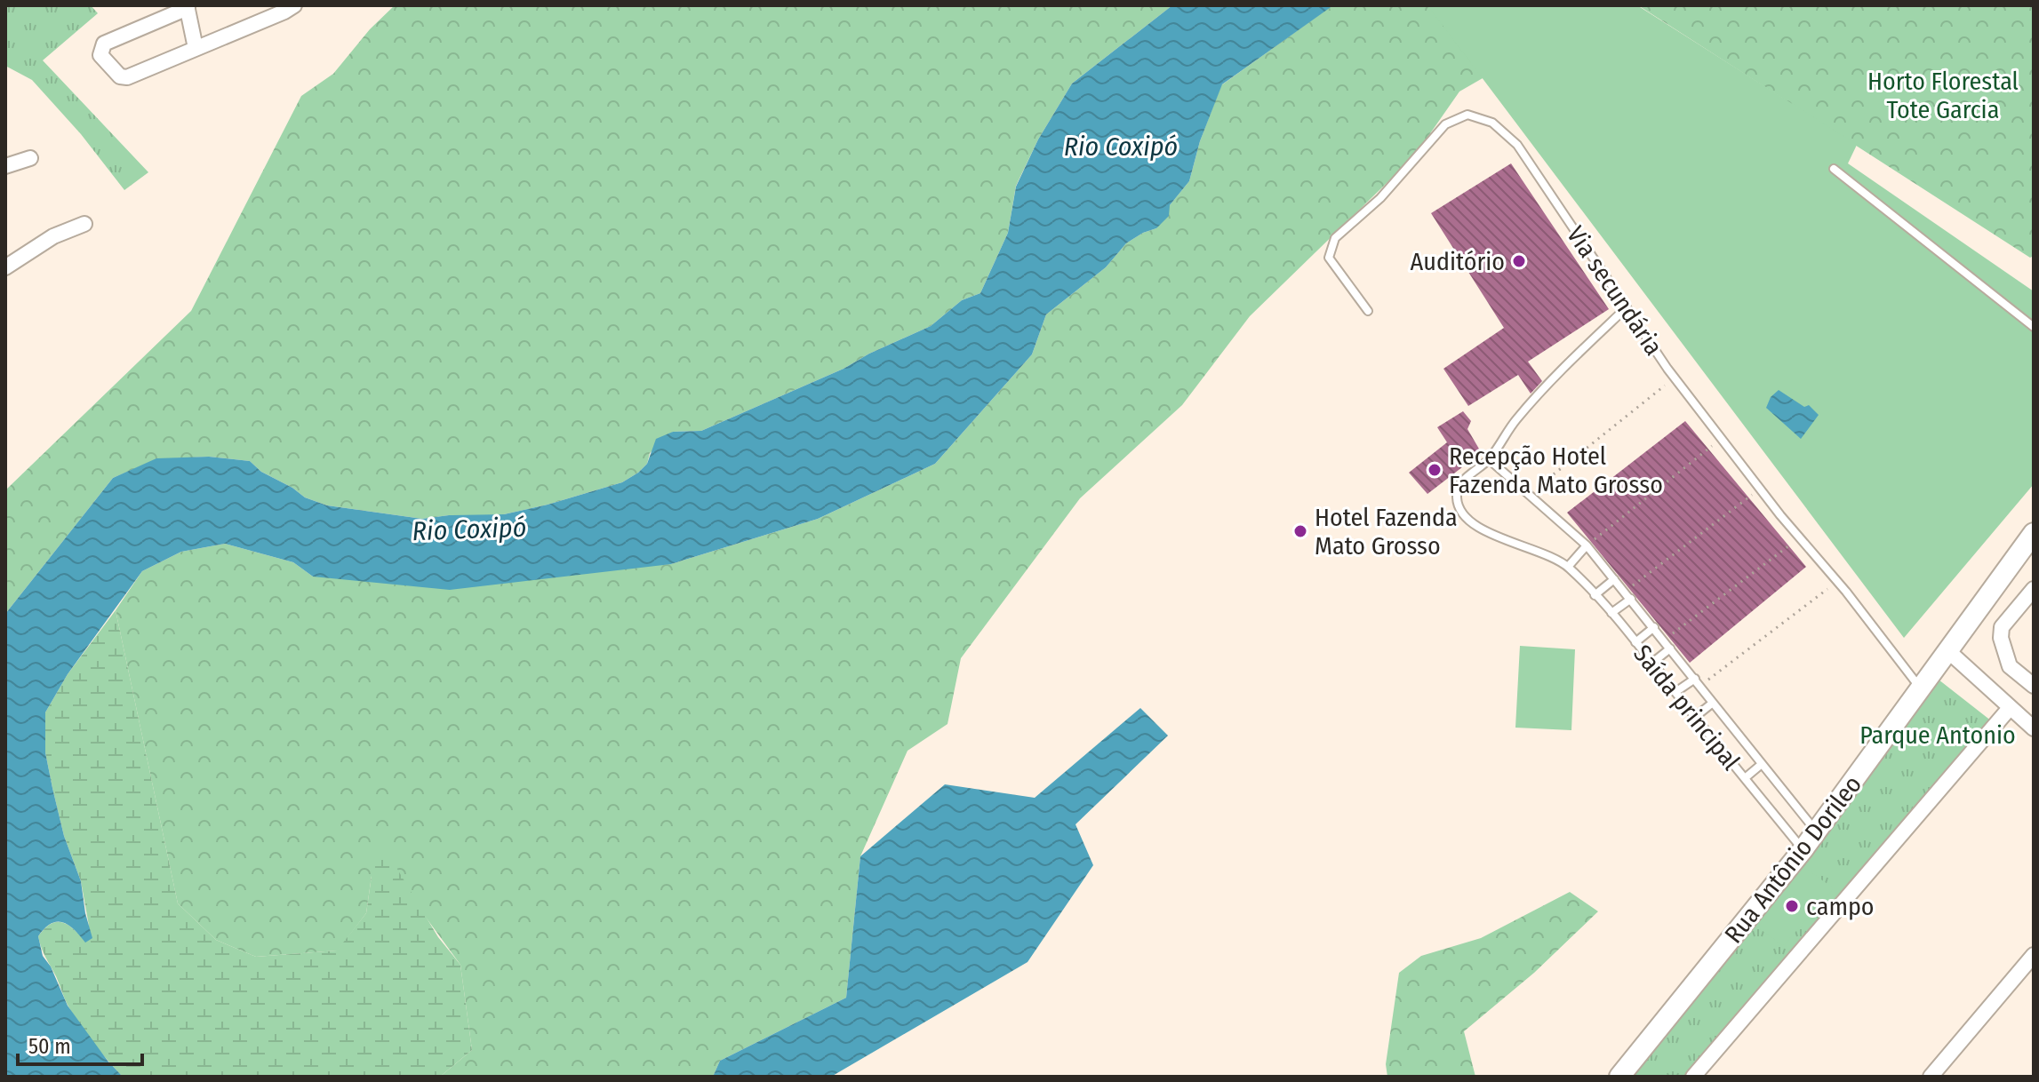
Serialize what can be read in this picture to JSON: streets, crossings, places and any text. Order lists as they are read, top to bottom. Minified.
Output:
{"streets":{"street":["Rua Antônio Dorileo"],"lane":["Via secundária","Saída principal"]},"crossings":[["Via secundária","Rua Antônio Dorileo"],["Saída principal","Rua Antônio Dorileo"]],"water":["Rio Coxipó"],"parks":["Horto Florestal Tote Garcia","Parque Antonio"],"places":["Auditório","Recepção Hotel Fazenda Mato Grosso","Hotel Fazenda Mato Grosso","campo"],"scale_bar":"50 m"}
